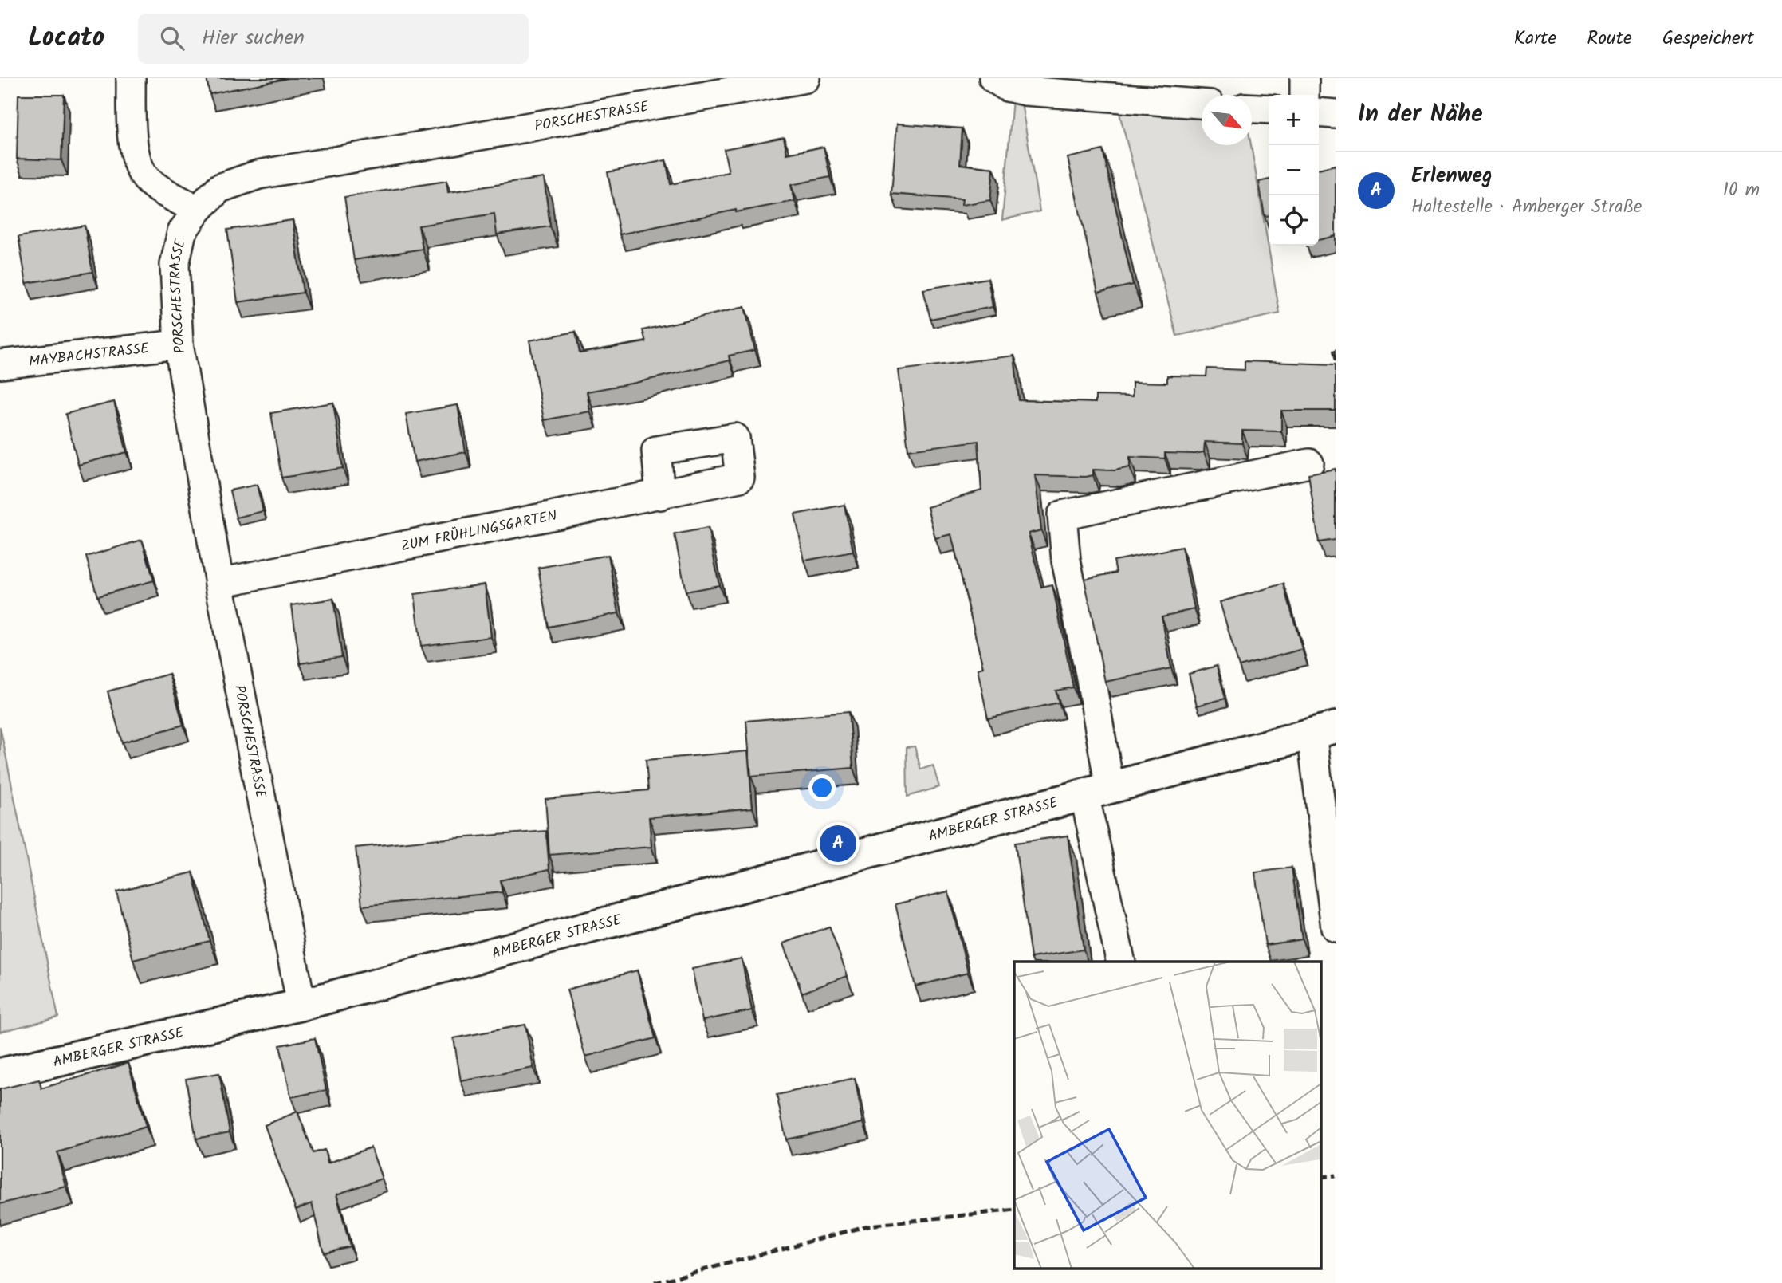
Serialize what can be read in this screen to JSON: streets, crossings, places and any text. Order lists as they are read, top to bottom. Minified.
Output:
{"streets":{"street":["PORSCHESTRASSE","MAYBACHSTRASSE","ZUM FRÜHLINGSGARTEN","AMBERGER STRASSE"]},"crossings":[["PORSCHESTRASSE","MAYBACHSTRASSE"],["PORSCHESTRASSE","ZUM FRÜHLINGSGARTEN"],["PORSCHESTRASSE","AMBERGER STRASSE"]],"north":"bottom right","page":{"header":"Locato","search":"Hier suchen","nav":["Karte","Route","Gespeichert"],"heading":"In der Nähe","map_buttons":["+","−"],"list":[{"mark":"A","name":"Erlenweg","note":"Haltestelle · Amberger Straße","value":"10 m"}],"pins":"A"}}
